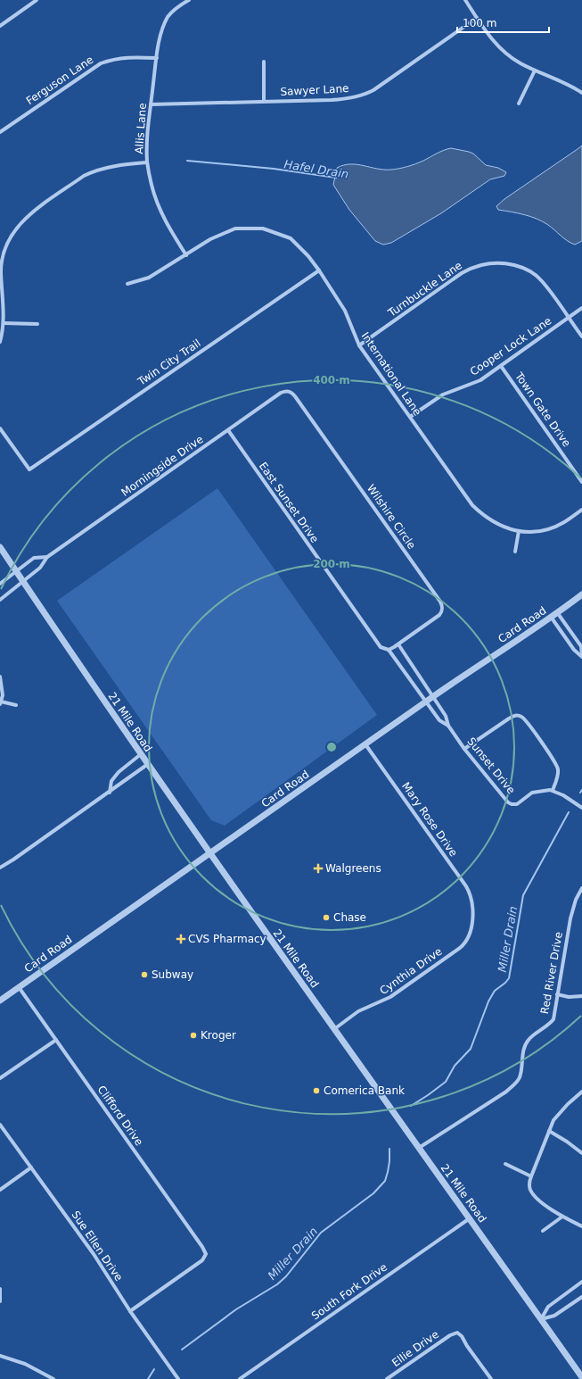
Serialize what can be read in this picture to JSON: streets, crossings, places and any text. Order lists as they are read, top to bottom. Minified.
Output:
{"streets":{"street":["Ferguson Lane","Sawyer Lane","Allis Lane","Turnbuckle Lane","Cooper Lock Lane","Twin City Trail","International Lane","Town Gate Drive","Morningside Drive","East Sunset Drive","Wilshire Circle","Card Road","21 Mile Road","Sunset Drive","Mary Rose Drive","Cynthia Drive","Red River Drive","Clifford Drive","Sue Ellen Drive","South Fork Drive","Ellie Drive"]},"crossings":[["Ferguson Lane","Allis Lane"],["Sawyer Lane","Allis Lane"],["Allis Lane","International Lane"],["Turnbuckle Lane","Cooper Lock Lane"],["Turnbuckle Lane","International Lane"],["Cooper Lock Lane","International Lane"],["Cooper Lock Lane","Town Gate Drive"],["Twin City Trail","International Lane"],["Morningside Drive","East Sunset Drive"],["Morningside Drive","Wilshire Circle"],["Morningside Drive","21 Mile Road"],["East Sunset Drive","Card Road"],["East Sunset Drive","Sunset Drive"],["Card Road","21 Mile Road"],["Card Road","Sunset Drive"],["Card Road","Mary Rose Drive"],["Card Road","Clifford Drive"],["21 Mile Road","Cynthia Drive"],["21 Mile Road","Red River Drive"],["21 Mile Road","South Fork Drive"],["Mary Rose Drive","Cynthia Drive"],["Clifford Drive","Sue Ellen Drive"]],"water":["Hafel Drain","Miller Drain"],"places":{"health":["Walgreens","CVS Pharmacy"],"other":["Chase","Subway","Kroger","Comerica Bank"]},"scale_bar":"100 m","rings":["400 m","200 m"]}
